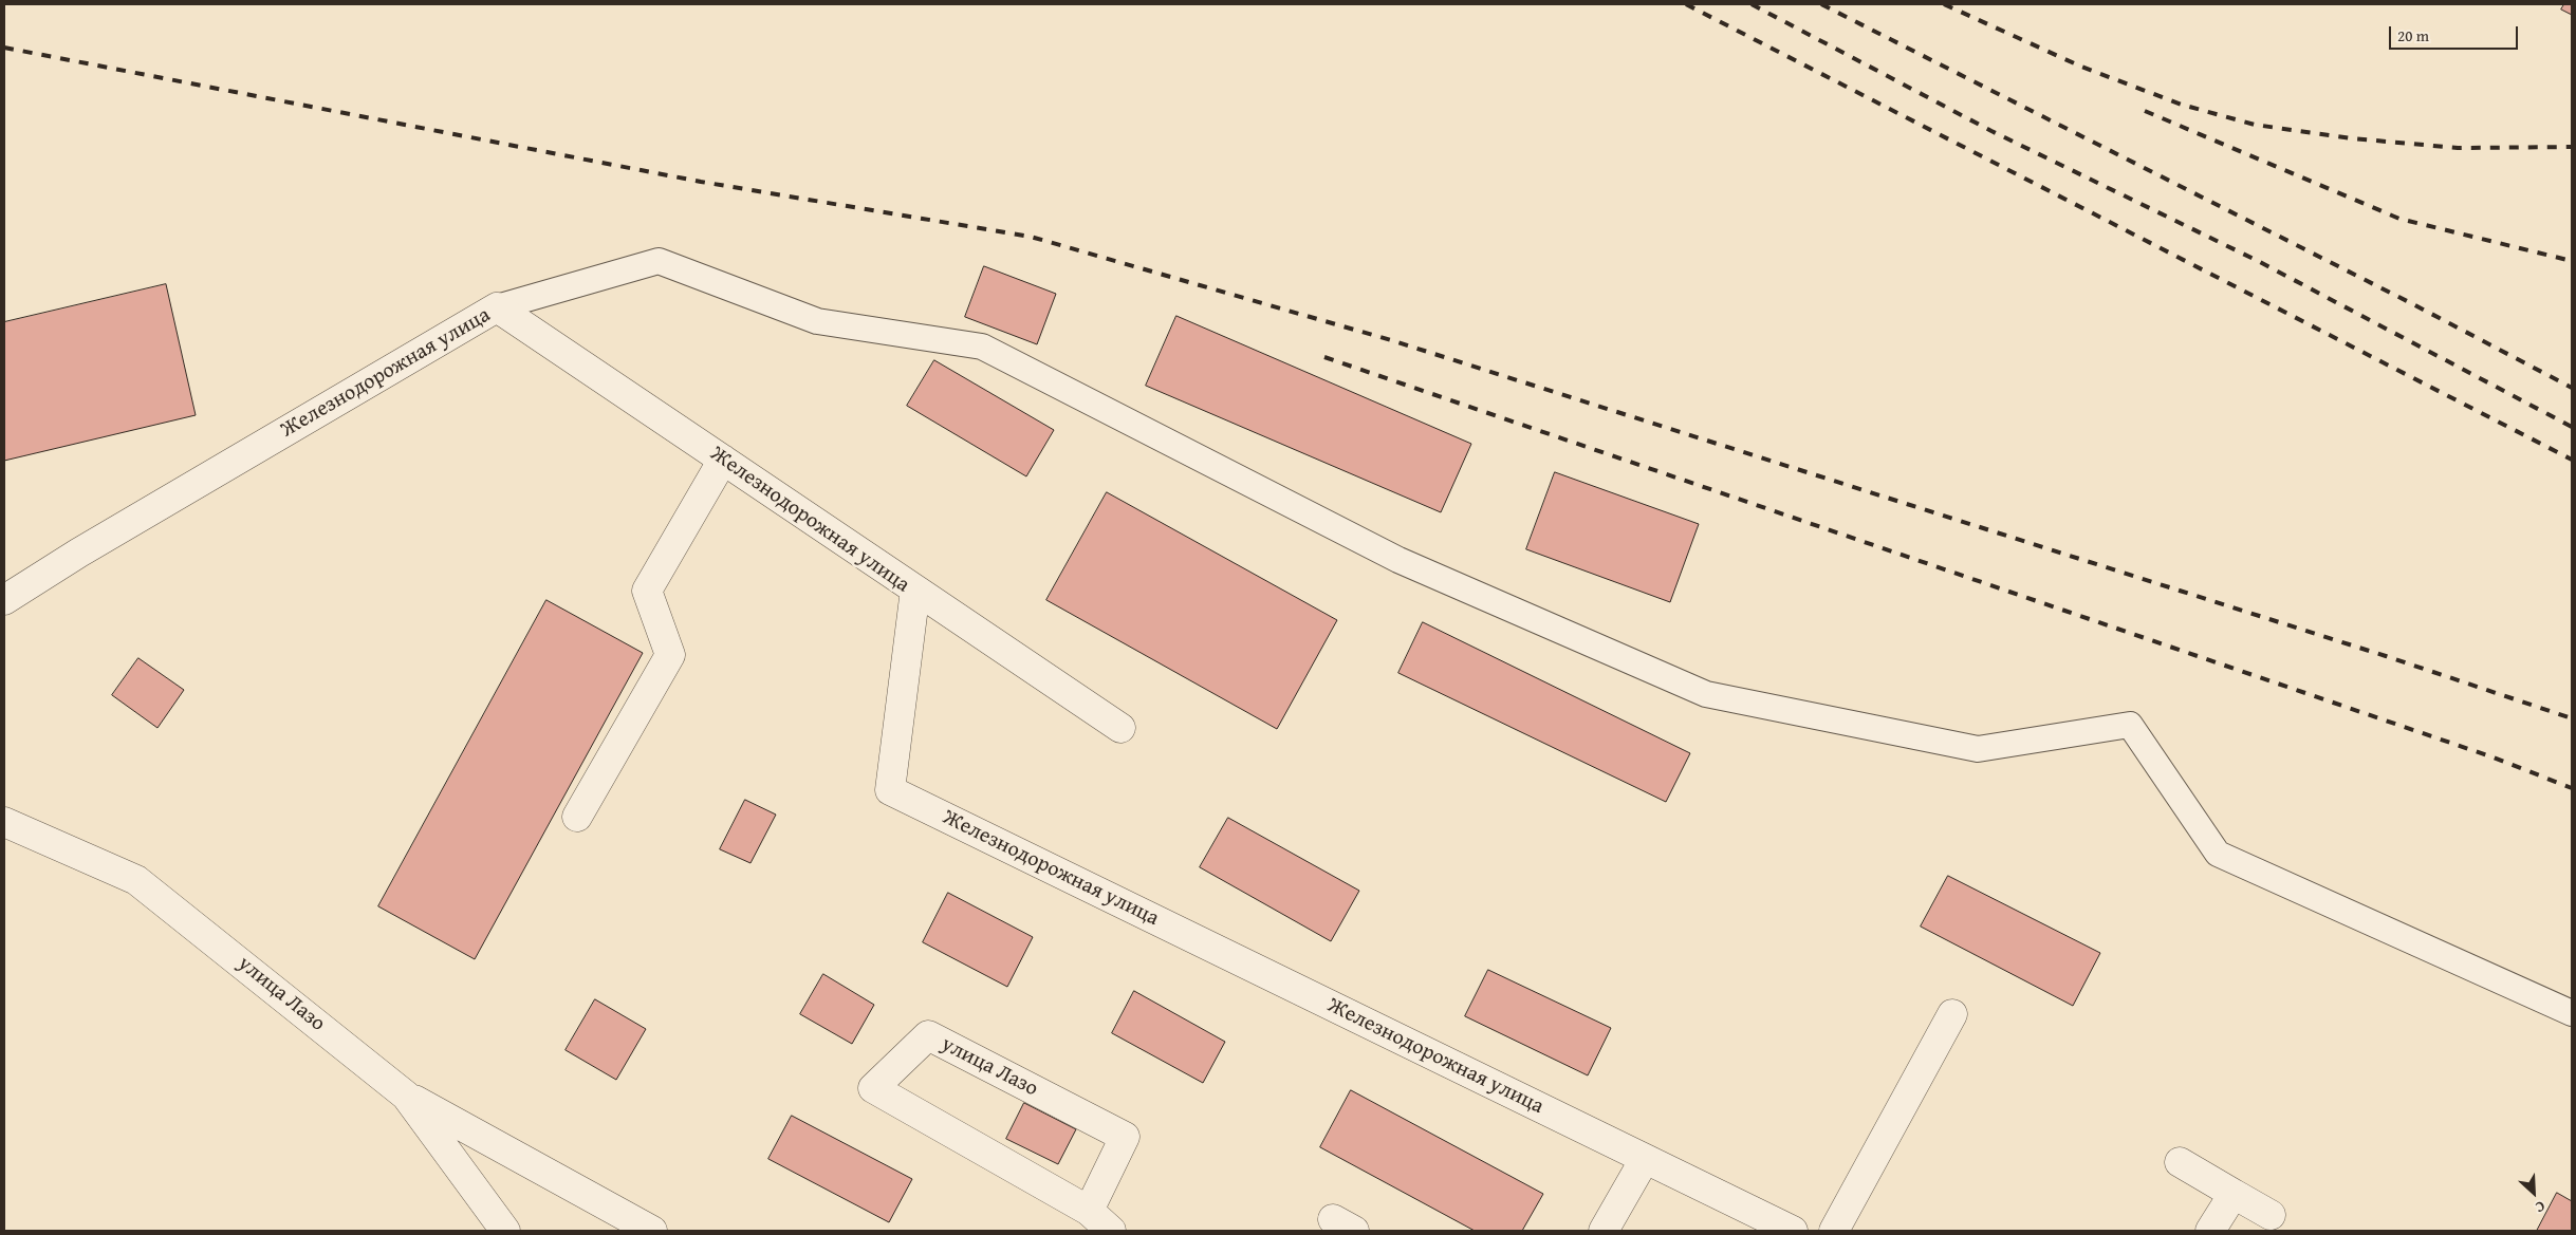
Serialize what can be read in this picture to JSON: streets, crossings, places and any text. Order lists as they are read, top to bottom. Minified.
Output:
{"streets":{"street":["Железнодорожная улица","улица Лазо"]},"scale_bar":"20 m","north":"bottom right"}
